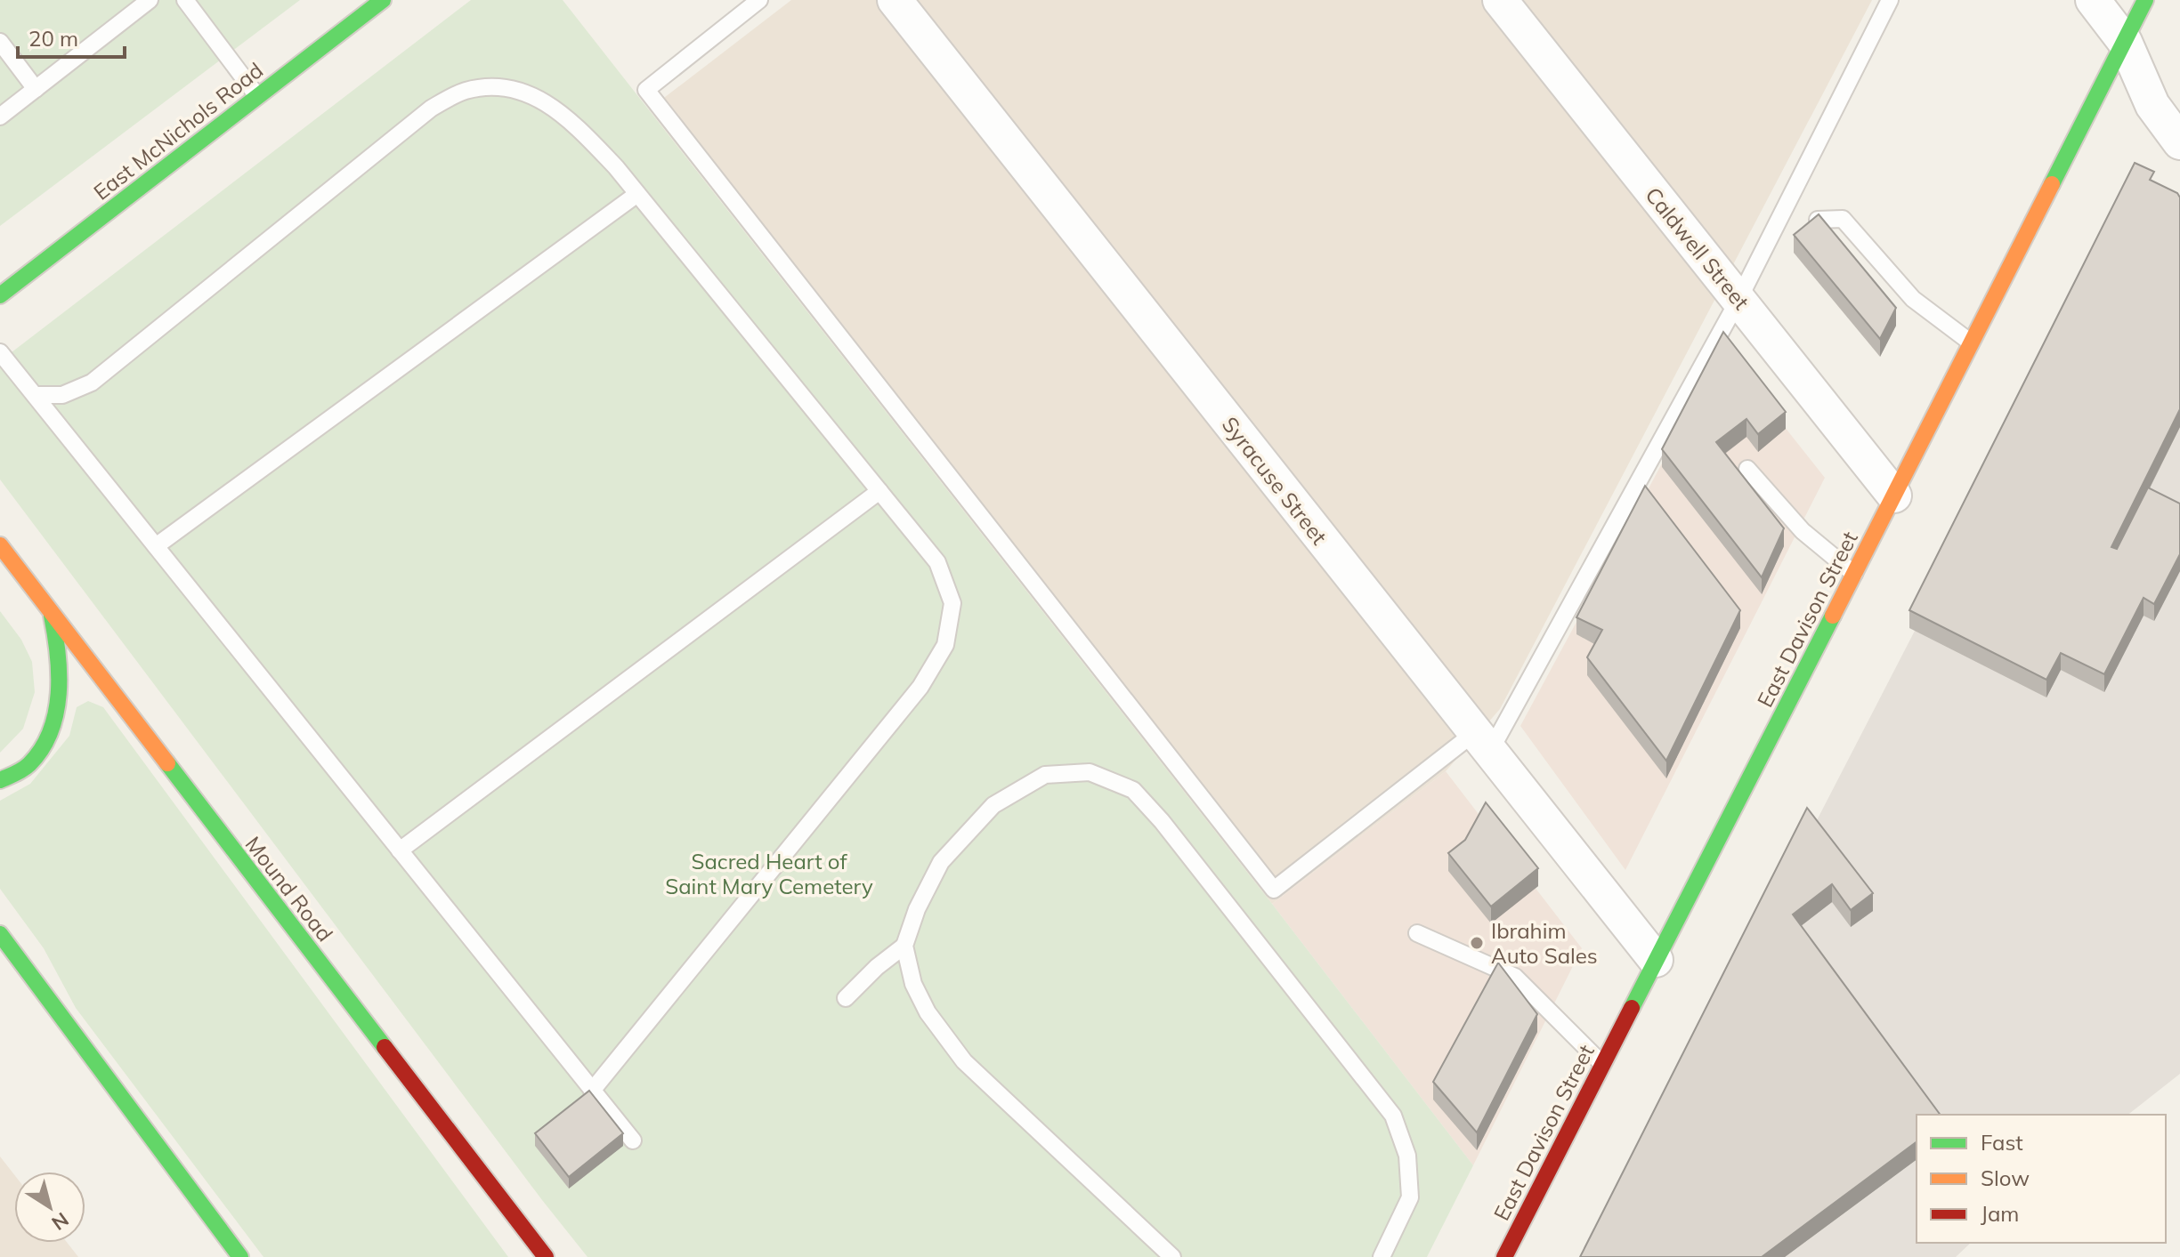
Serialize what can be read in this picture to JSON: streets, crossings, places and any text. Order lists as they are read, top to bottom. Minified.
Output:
{"streets":{"main road":["East McNichols Road","East Davison Street","Mound Road"],"street":["Caldwell Street","Syracuse Street"]},"crossings":[["Caldwell Street","East Davison Street"],["Syracuse Street","East Davison Street"]],"parks":["Sacred Heart of Saint Mary Cemetery"],"places":["Ibrahim Auto Sales"],"legend":["Fast","Slow","Jam"],"scale_bar":"20 m","north":"bottom right"}
